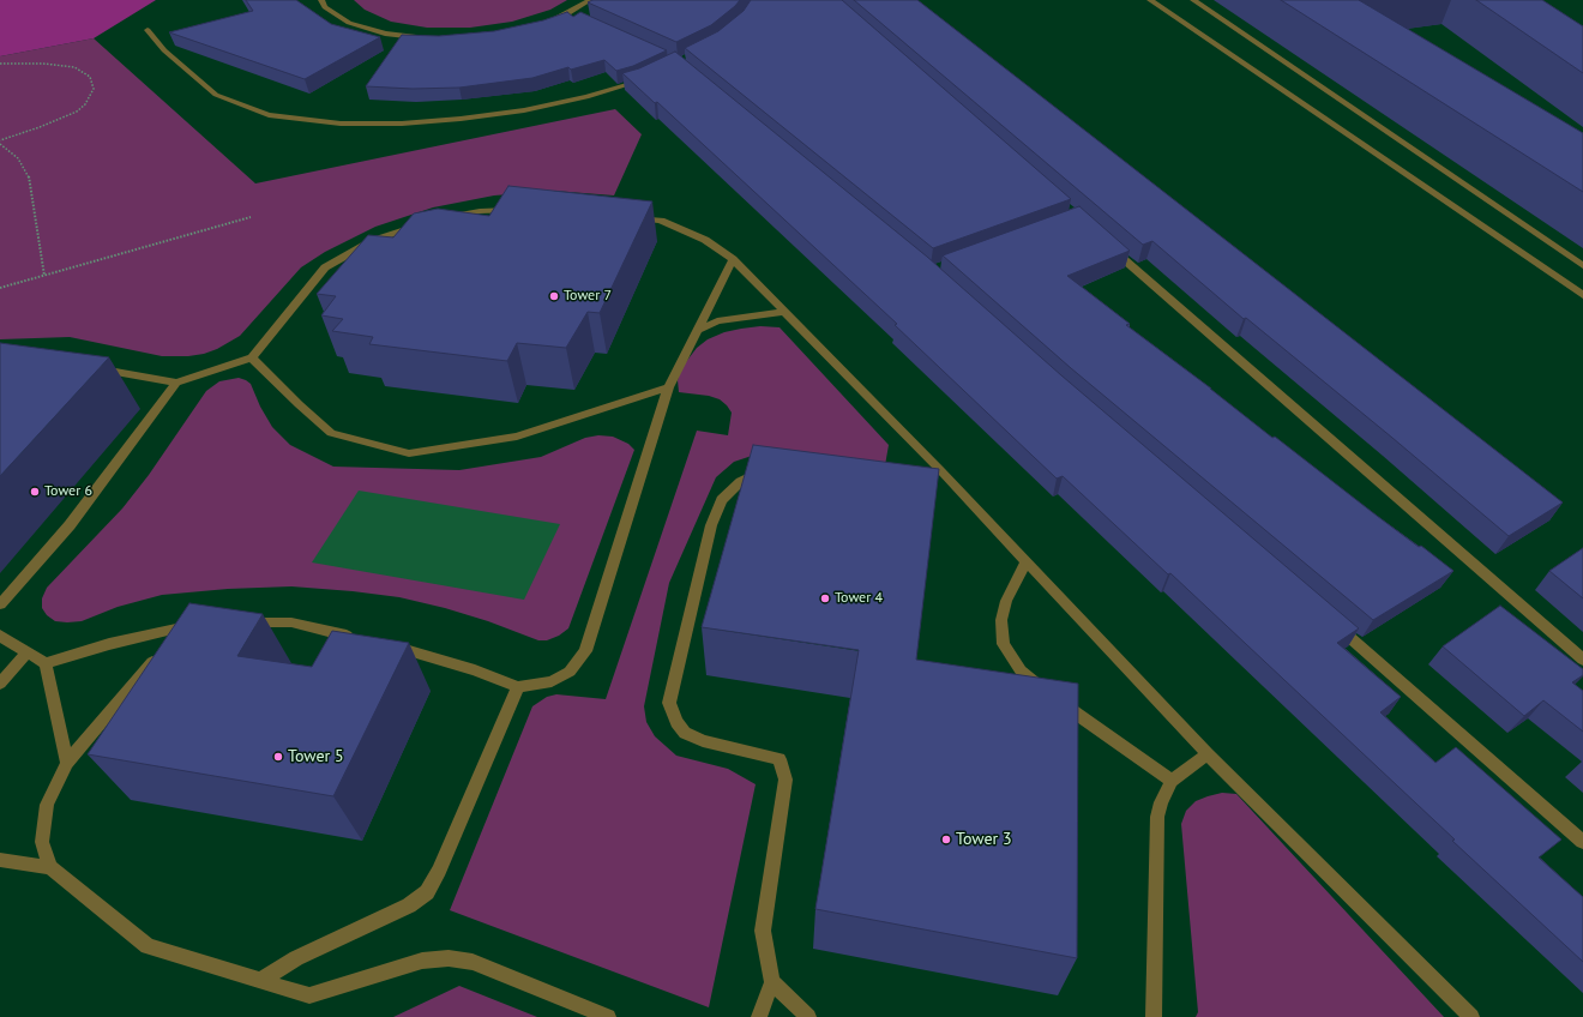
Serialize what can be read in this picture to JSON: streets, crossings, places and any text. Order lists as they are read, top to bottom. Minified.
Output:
{"places":["Tower 7","Tower 6","Tower 4","Tower 5","Tower 3"]}
